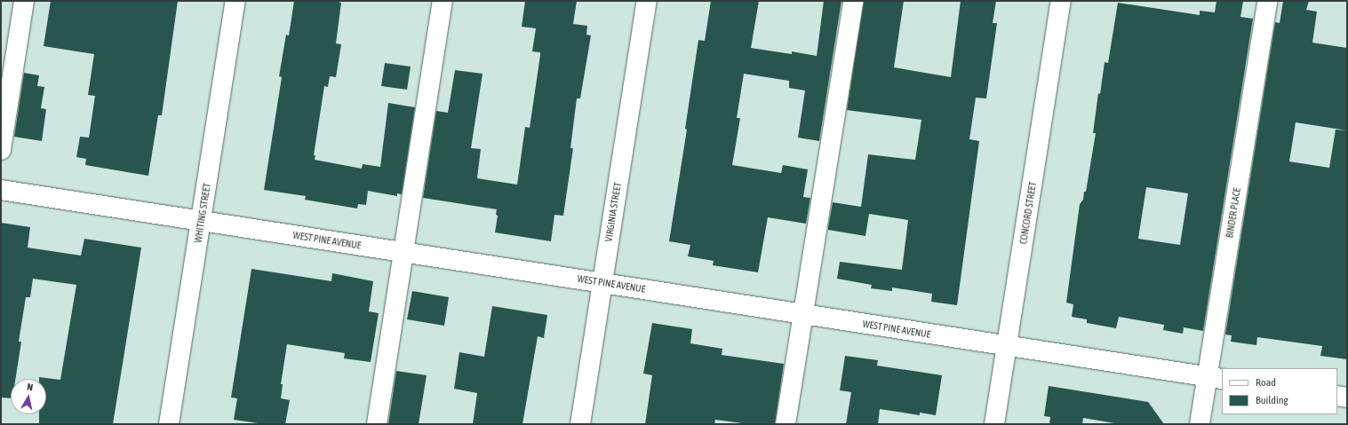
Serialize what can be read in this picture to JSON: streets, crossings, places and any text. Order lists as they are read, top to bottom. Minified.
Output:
{"streets":{"street":["VIRGINIA STREET","WHITING STREET","CONCORD STREET","BINDER PLACE","WEST PINE AVENUE"]},"crossings":[["VIRGINIA STREET","WEST PINE AVENUE"],["WHITING STREET","WEST PINE AVENUE"],["CONCORD STREET","WEST PINE AVENUE"],["BINDER PLACE","WEST PINE AVENUE"]],"legend":["Road","Building"],"north":"top"}
